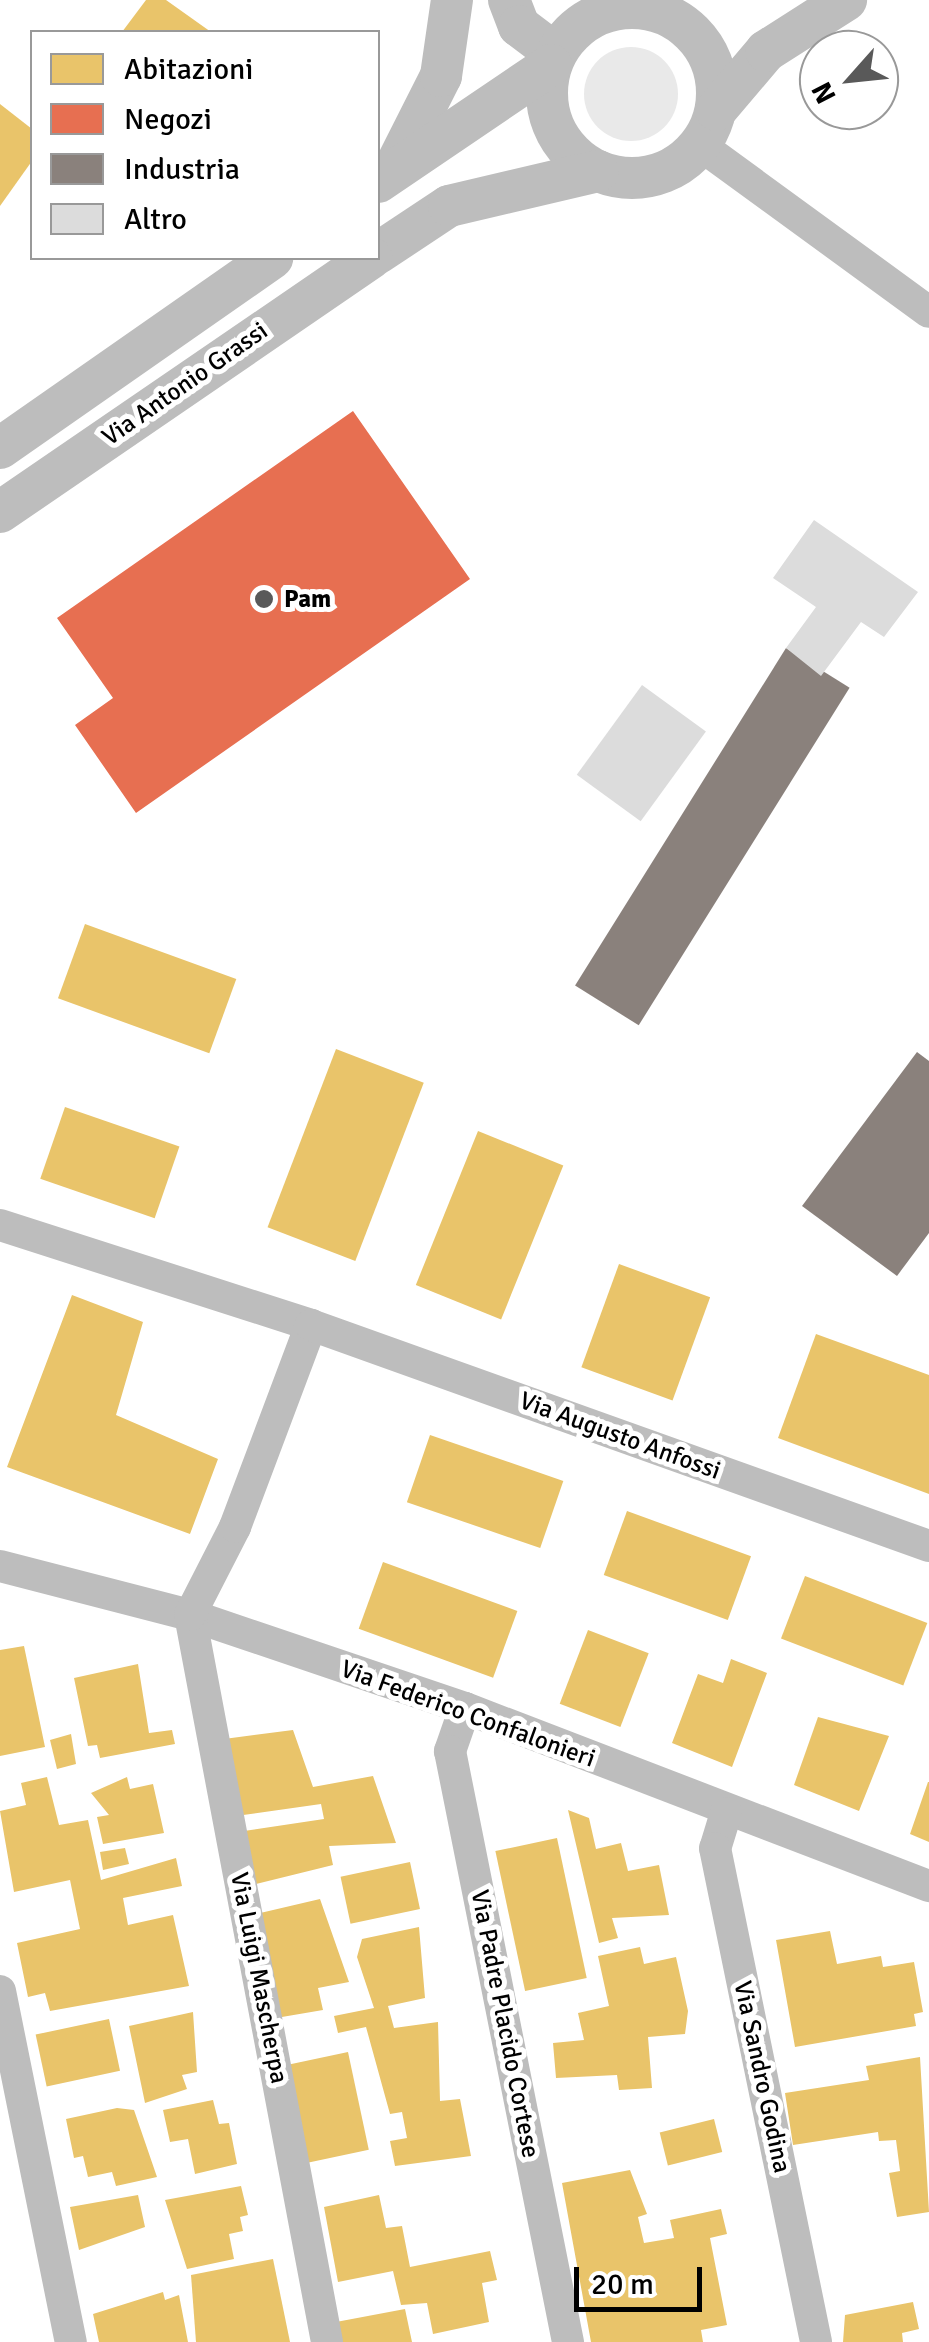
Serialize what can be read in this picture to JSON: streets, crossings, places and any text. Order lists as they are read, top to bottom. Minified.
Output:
{"streets":{"street":["Via Antonio Grassi","Via Augusto Anfossi","Via Federico Confalonieri","Via Luigi Mascherpa","Via Padre Placido Cortese","Via Sandro Godina"]},"crossings":[["Via Federico Confalonieri","Via Luigi Mascherpa"],["Via Federico Confalonieri","Via Padre Placido Cortese"],["Via Federico Confalonieri","Via Sandro Godina"]],"places":["Pam"],"legend":["Abitazioni","Negozi","Industria","Altro"],"scale_bar":"20 m","north":"bottom left"}
